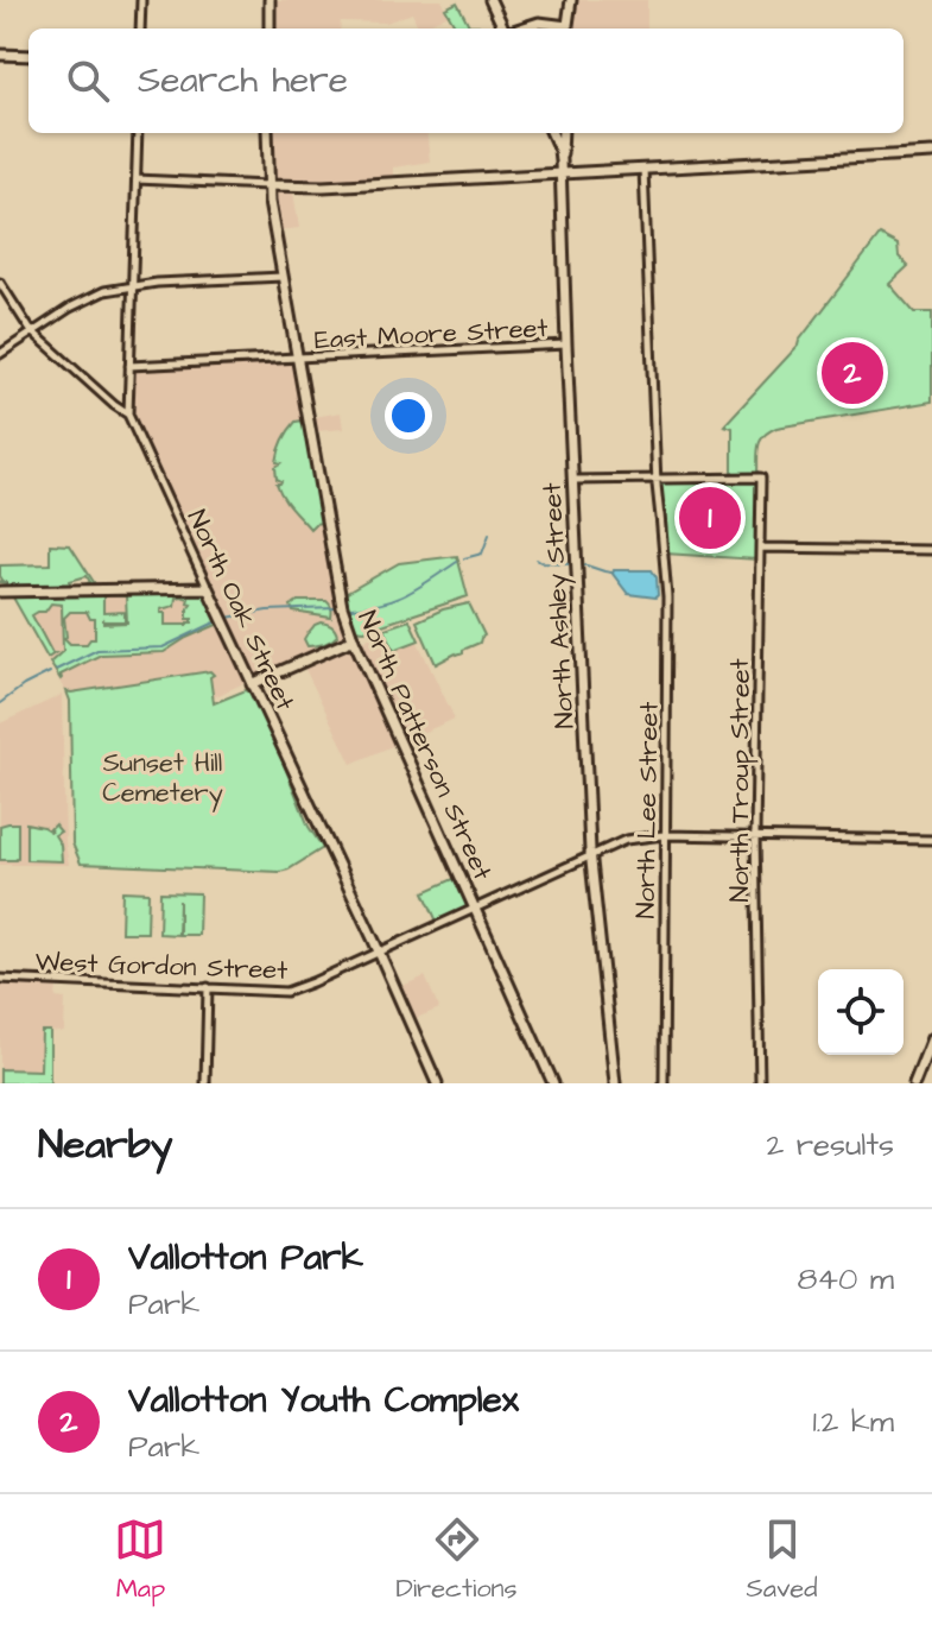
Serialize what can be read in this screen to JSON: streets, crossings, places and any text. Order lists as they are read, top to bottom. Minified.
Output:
{"streets":{"main road":["North Ashley Street","North Oak Street","North Patterson Street"],"street":["East Moore Street","North Troup Street","North Lee Street","West Gordon Street"]},"crossings":[["East Moore Street","North Ashley Street"],["East Moore Street","North Oak Street"],["East Moore Street","North Patterson Street"],["North Ashley Street","West Gordon Street"],["North Oak Street","West Gordon Street"],["North Patterson Street","West Gordon Street"],["North Troup Street","North Lee Street"],["North Troup Street","West Gordon Street"],["North Lee Street","West Gordon Street"]],"parks":["Sunset Hill Cemetery"],"page":{"search":"Search here","pins":["2","1"],"heading":["Nearby","2 results"],"list":[{"mark":"1","name":"Vallotton Park","note":"Park","value":"840 m"},{"mark":"2","name":"Vallotton Youth Complex","note":"Park","value":"1.2 km"}],"nav":["Map","Directions","Saved"]}}
